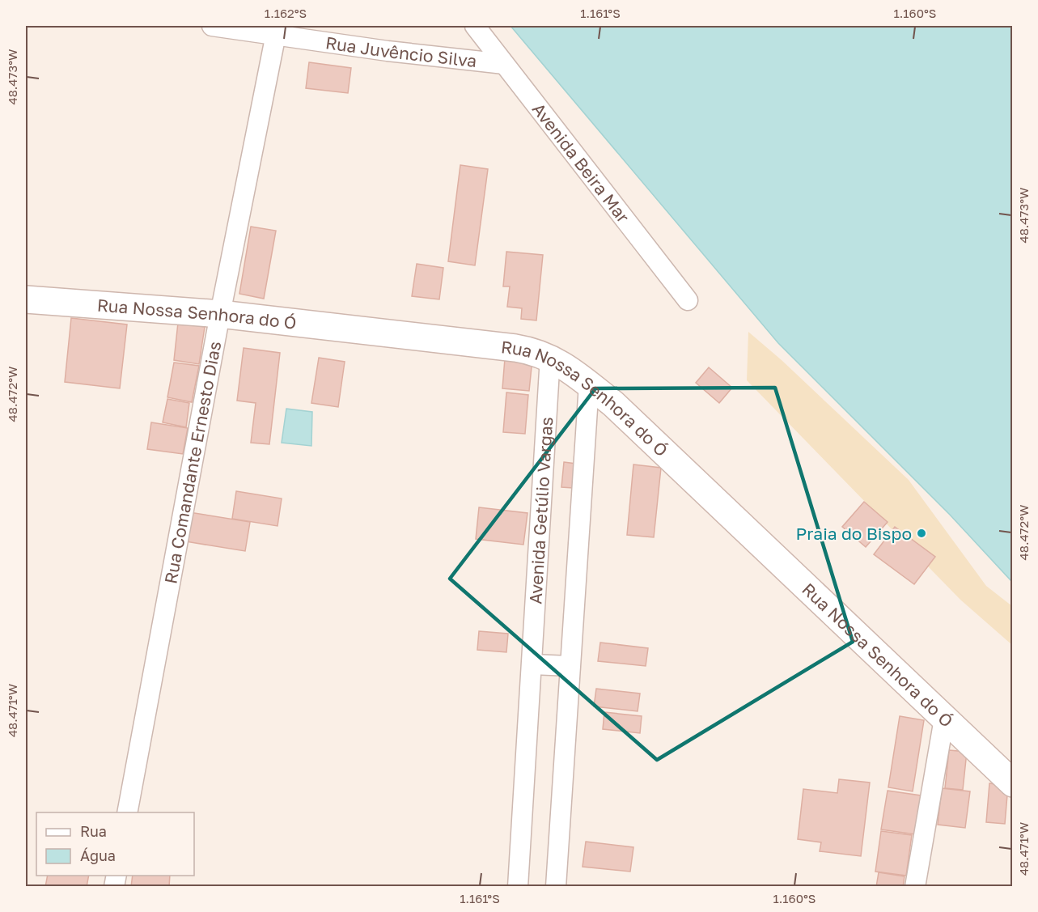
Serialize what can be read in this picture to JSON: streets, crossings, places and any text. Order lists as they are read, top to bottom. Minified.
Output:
{"streets":{"main road":["Rua Nossa Senhora do Ó"],"street":["Rua Juvêncio Silva","Avenida Beira Mar","Rua Comandante Ernesto Dias","Avenida Getúlio Vargas"]},"crossings":[["Rua Juvêncio Silva","Avenida Beira Mar"],["Rua Juvêncio Silva","Rua Comandante Ernesto Dias"],["Rua Nossa Senhora do Ó","Rua Comandante Ernesto Dias"],["Rua Nossa Senhora do Ó","Avenida Getúlio Vargas"]],"places":["Praia do Bispo"],"legend":["Rua","Água"],"coordinates":["1.162°S","1.161°S","1.160°S","48.473°W","48.472°W","48.471°W"]}
